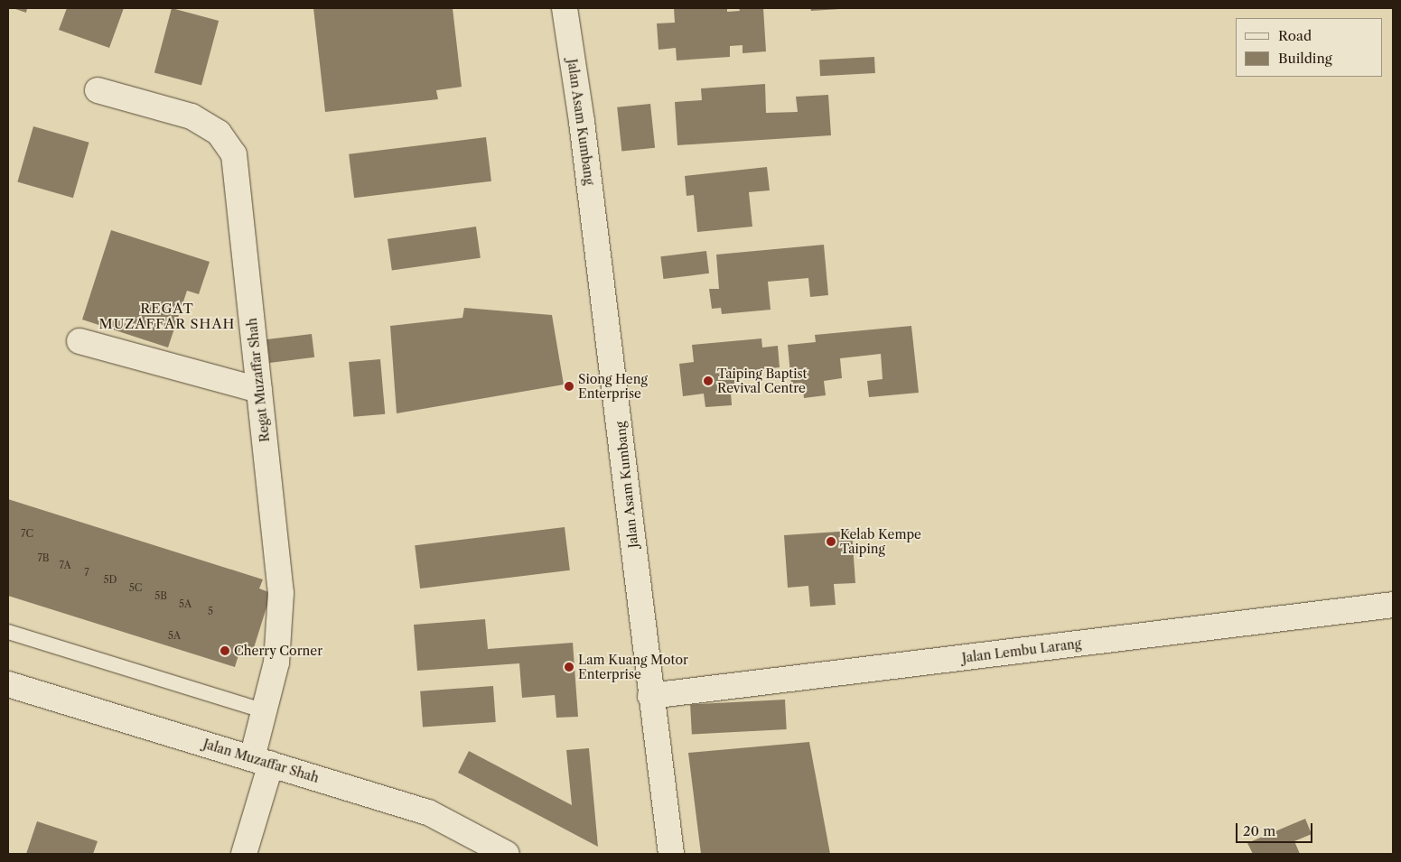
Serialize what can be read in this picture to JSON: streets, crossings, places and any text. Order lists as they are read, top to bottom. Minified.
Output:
{"streets":{"street":["Jalan Asam Kumbang","Regat Muzaffar Shah","Jalan Lembu Larang","Jalan Muzaffar Shah"]},"crossings":[["Jalan Asam Kumbang","Jalan Lembu Larang"],["Regat Muzaffar Shah","Jalan Muzaffar Shah"]],"districts":["REGAT MUZAFFAR SHAH"],"places":["Taiping Baptist Revival Centre","Siong Heng Enterprise","Kelab Kempe Taiping","Cherry Corner","Lam Kuang Motor Enterprise"],"house_numbers":["7C","7B","7A","7","5D","5C","5B","5A","5","5A"],"legend":["Road","Building"],"scale_bar":"20 m"}
